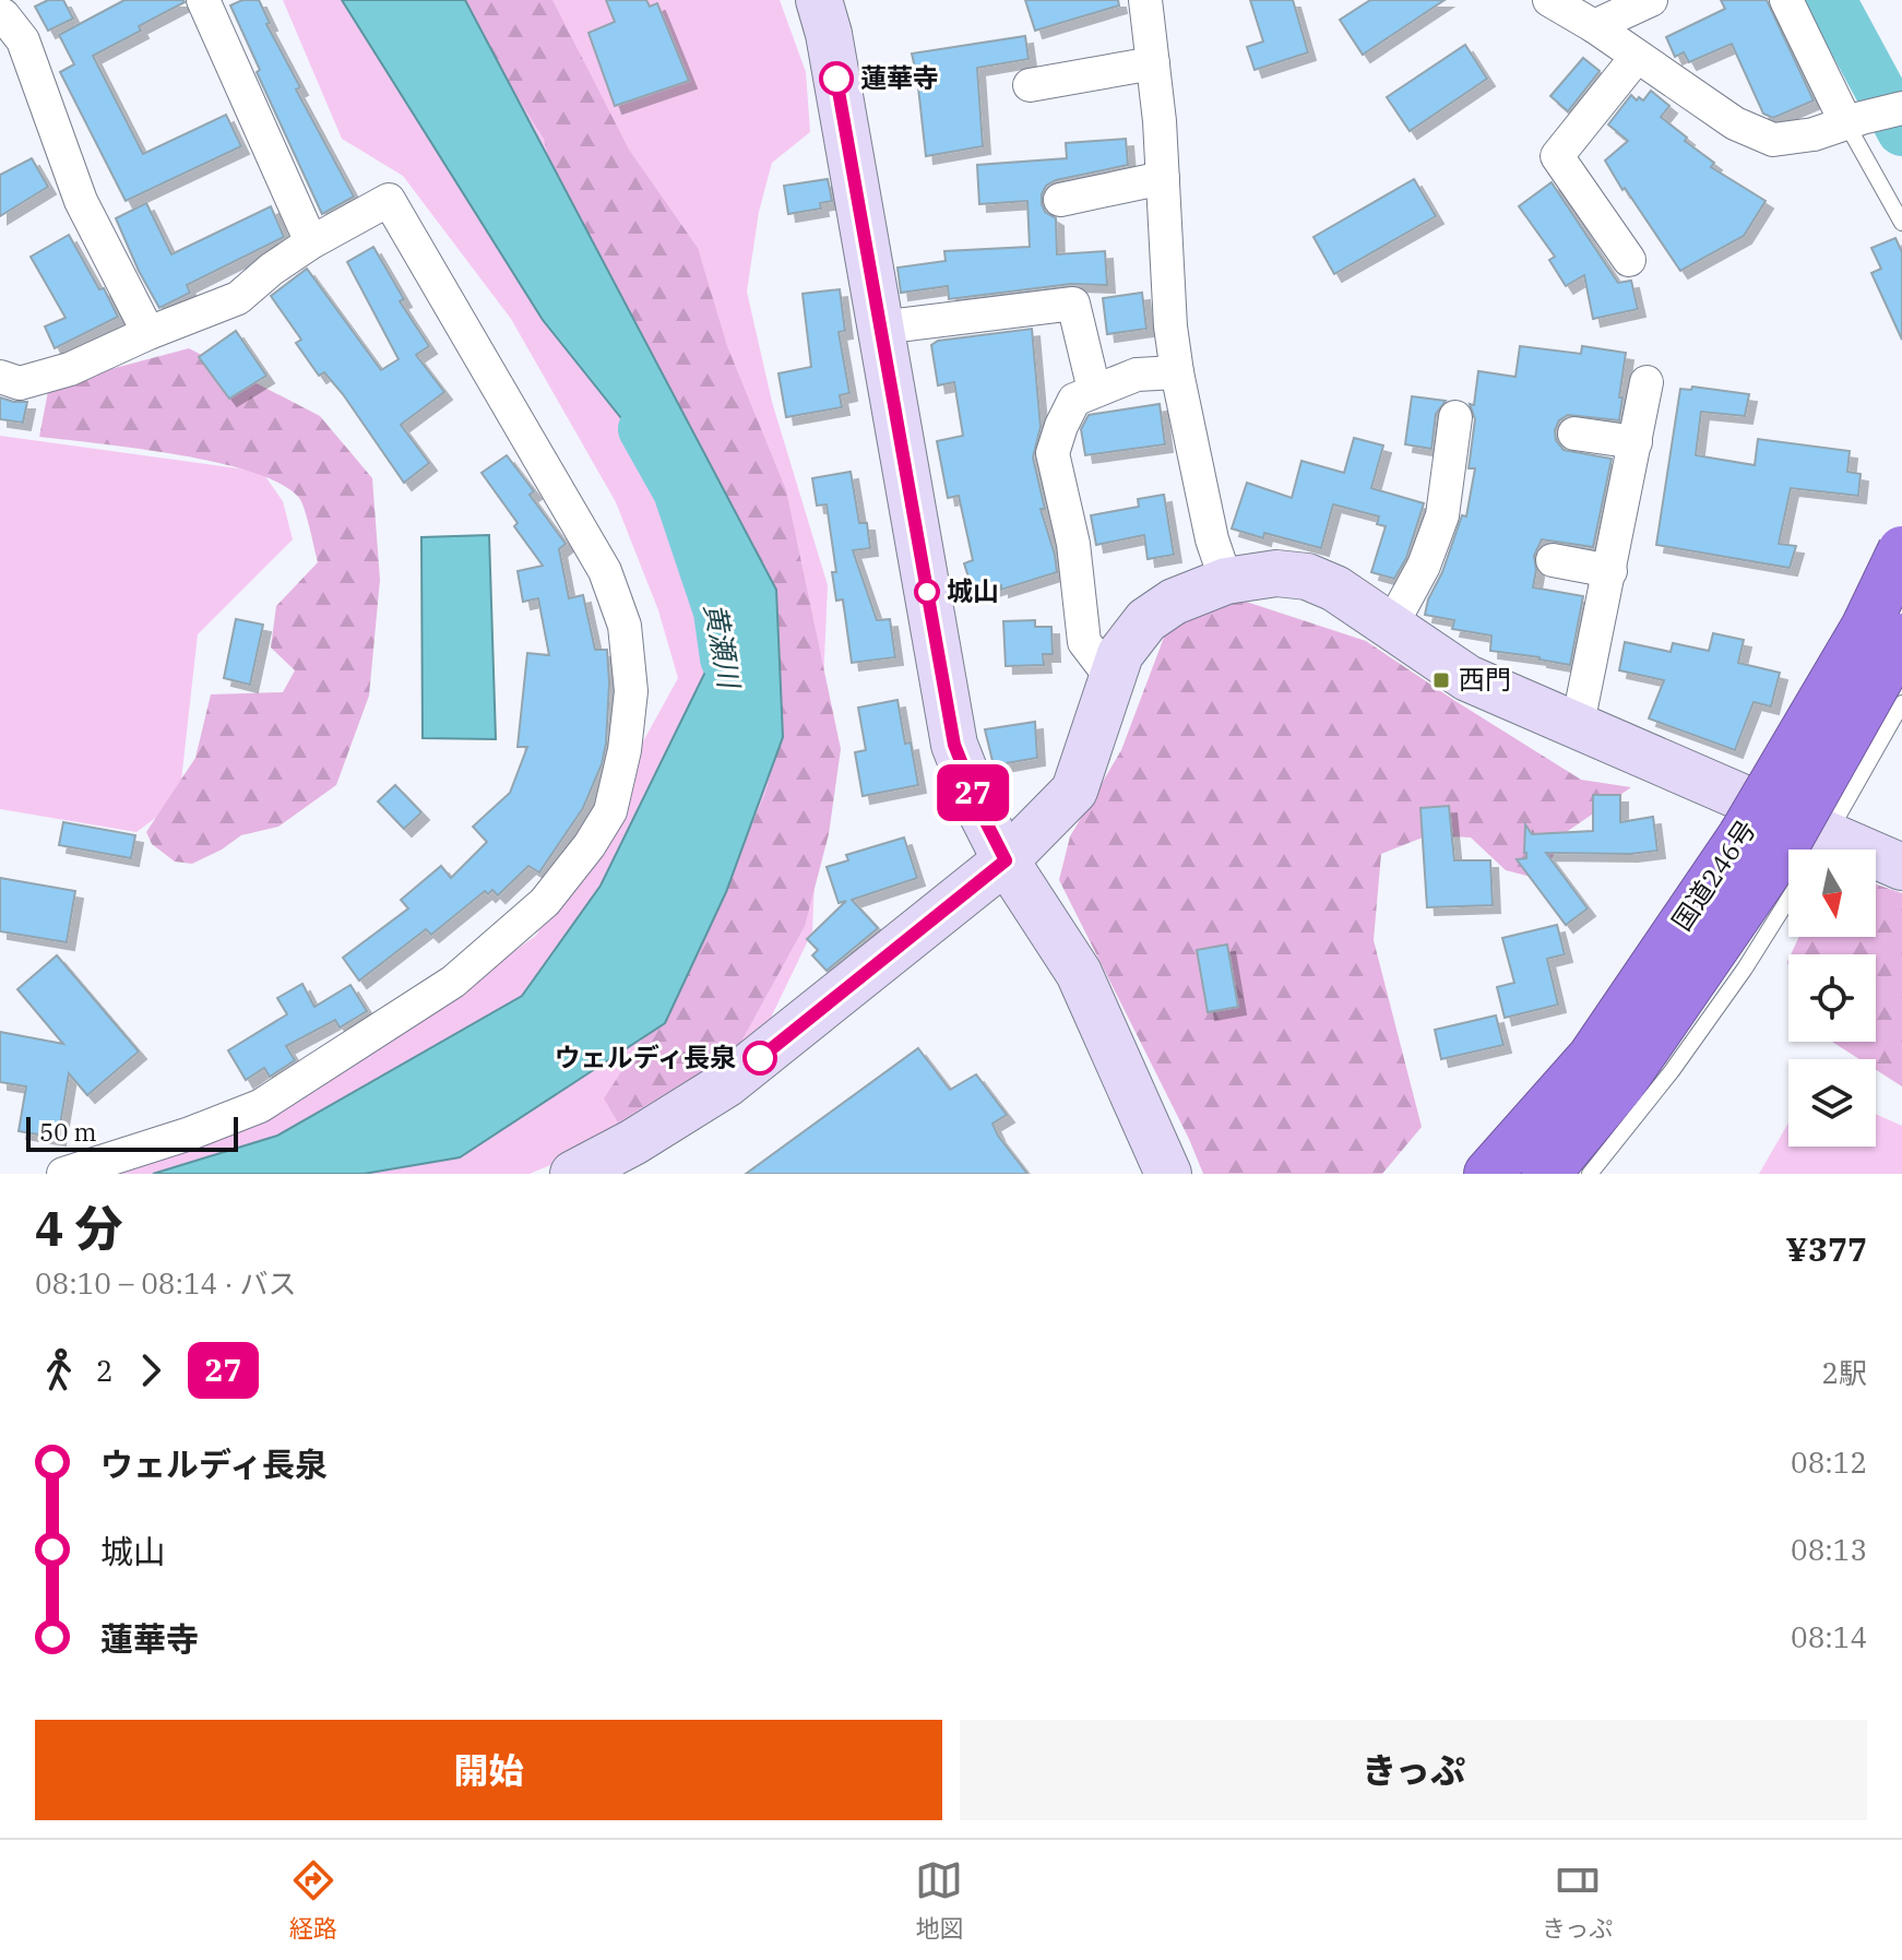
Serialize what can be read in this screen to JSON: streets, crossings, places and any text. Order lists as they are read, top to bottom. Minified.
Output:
{"streets":{"highway":["国道246号"]},"water":["黄瀬川"],"places":{"other":["蓮華寺","城山","ウェルディ長泉"],"transit":["西門"]},"lines":["bus line 27"],"scale_bar":"50 m","north":"bottom","page":{"on_map":"27","scale":"50 m","heading":["4 分","08:10 – 08:14 · バス","¥377"],"legs":["2","27","2駅"],"list":[{"name":"ウェルディ長泉","value":"08:12"},{"name":"城山","value":"08:13"},{"name":"蓮華寺","value":"08:14"}],"buttons":["開始","きっぷ"],"tabs":["経路","地図","きっぷ"]}}
